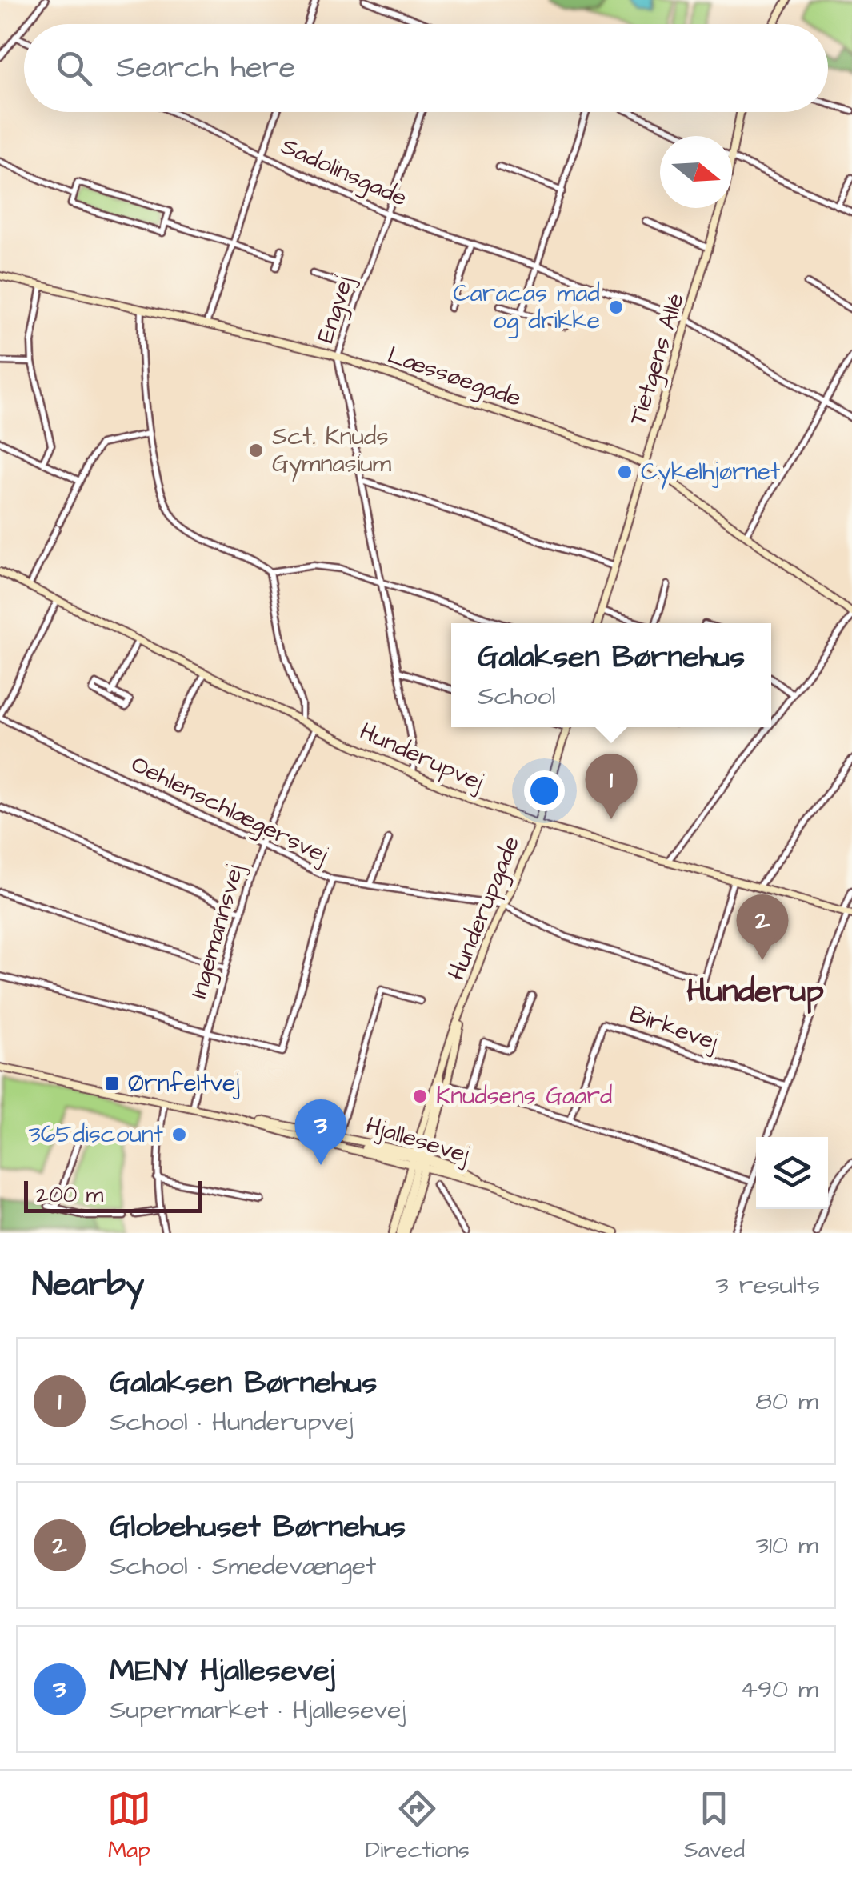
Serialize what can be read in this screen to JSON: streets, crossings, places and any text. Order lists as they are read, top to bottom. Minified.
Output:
{"streets":{"street":["Sadolinsgade","Engvej","Tietgens Allé","Læssøegade","Hunderupvej","Oehlenschlægersvej","Hunderupgade","Ingemannsvej","Birkevej","Hjallesevej"]},"crossings":[["Sadolinsgade","Engvej"],["Sadolinsgade","Tietgens Allé"],["Engvej","Læssøegade"],["Engvej","Hunderupvej"],["Tietgens Allé","Læssøegade"],["Hunderupvej","Oehlenschlægersvej"],["Hunderupvej","Hunderupgade"],["Hunderupvej","Ingemannsvej"],["Oehlenschlægersvej","Hunderupgade"],["Oehlenschlægersvej","Ingemannsvej"],["Hunderupgade","Hjallesevej"],["Ingemannsvej","Hjallesevej"]],"districts":["Hunderup"],"places":{"other":["Caracas mad og drikke","Sct. Knuds Gymnasium","Cykelhjørnet","Knudsens Gaard","365discount"],"transit":["Ørnfeltvej"]},"scale_bar":"200 m","north":"right","page":{"search":"Search here","popup":["Galaksen Børnehus","School"],"pins":["1","2","3"],"scale":"200 m","heading":["Nearby","3 results"],"list":[{"mark":"1","name":"Galaksen Børnehus","note":"School · Hunderupvej","value":"80 m"},{"mark":"2","name":"Globehuset Børnehus","note":"School · Smedevænget","value":"310 m"},{"mark":"3","name":"MENY Hjallesevej","note":"Supermarket · Hjallesevej","value":"490 m"}],"nav":["Map","Directions","Saved"]}}
